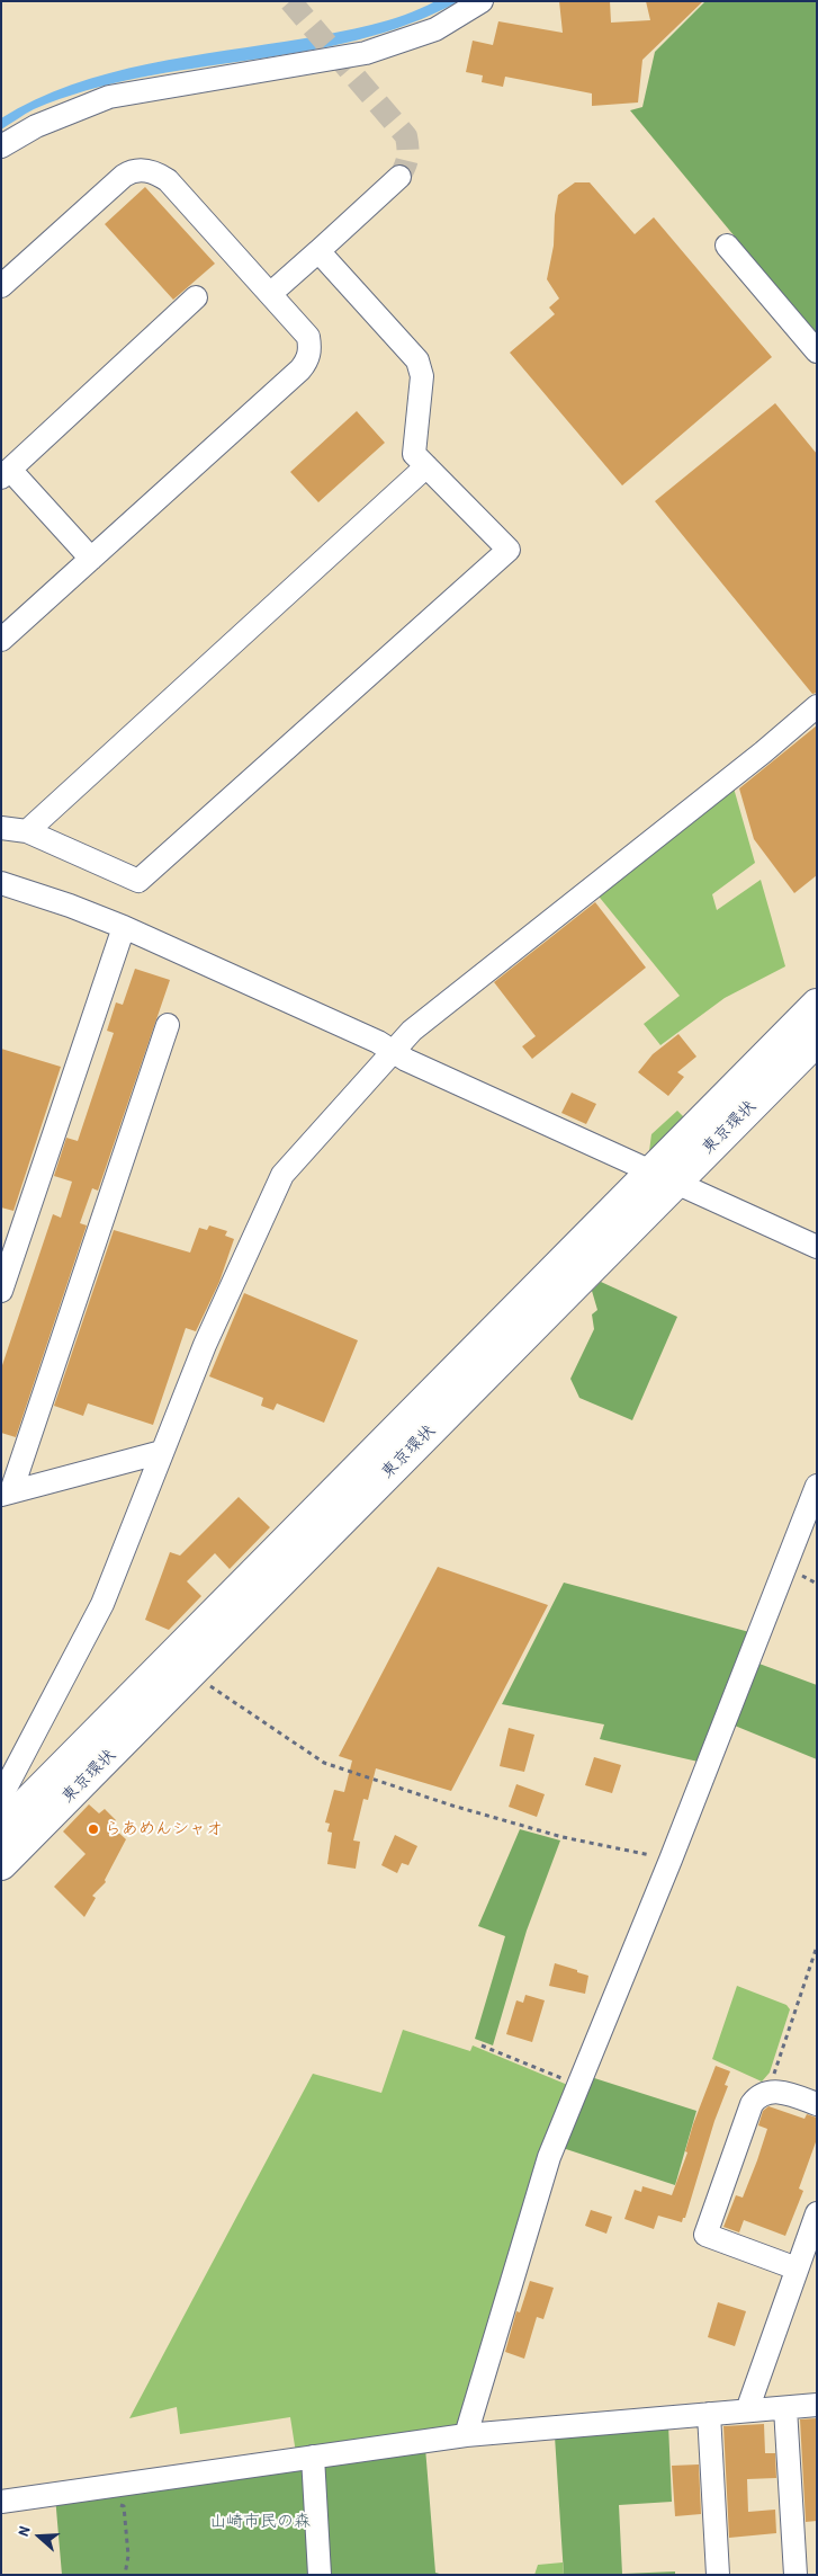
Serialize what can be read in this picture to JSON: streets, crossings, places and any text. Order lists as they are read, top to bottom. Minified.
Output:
{"streets":{"highway":["東京環状"]},"parks":["山崎市民の森"],"places":["らあめんシャオ"],"north":"left"}
